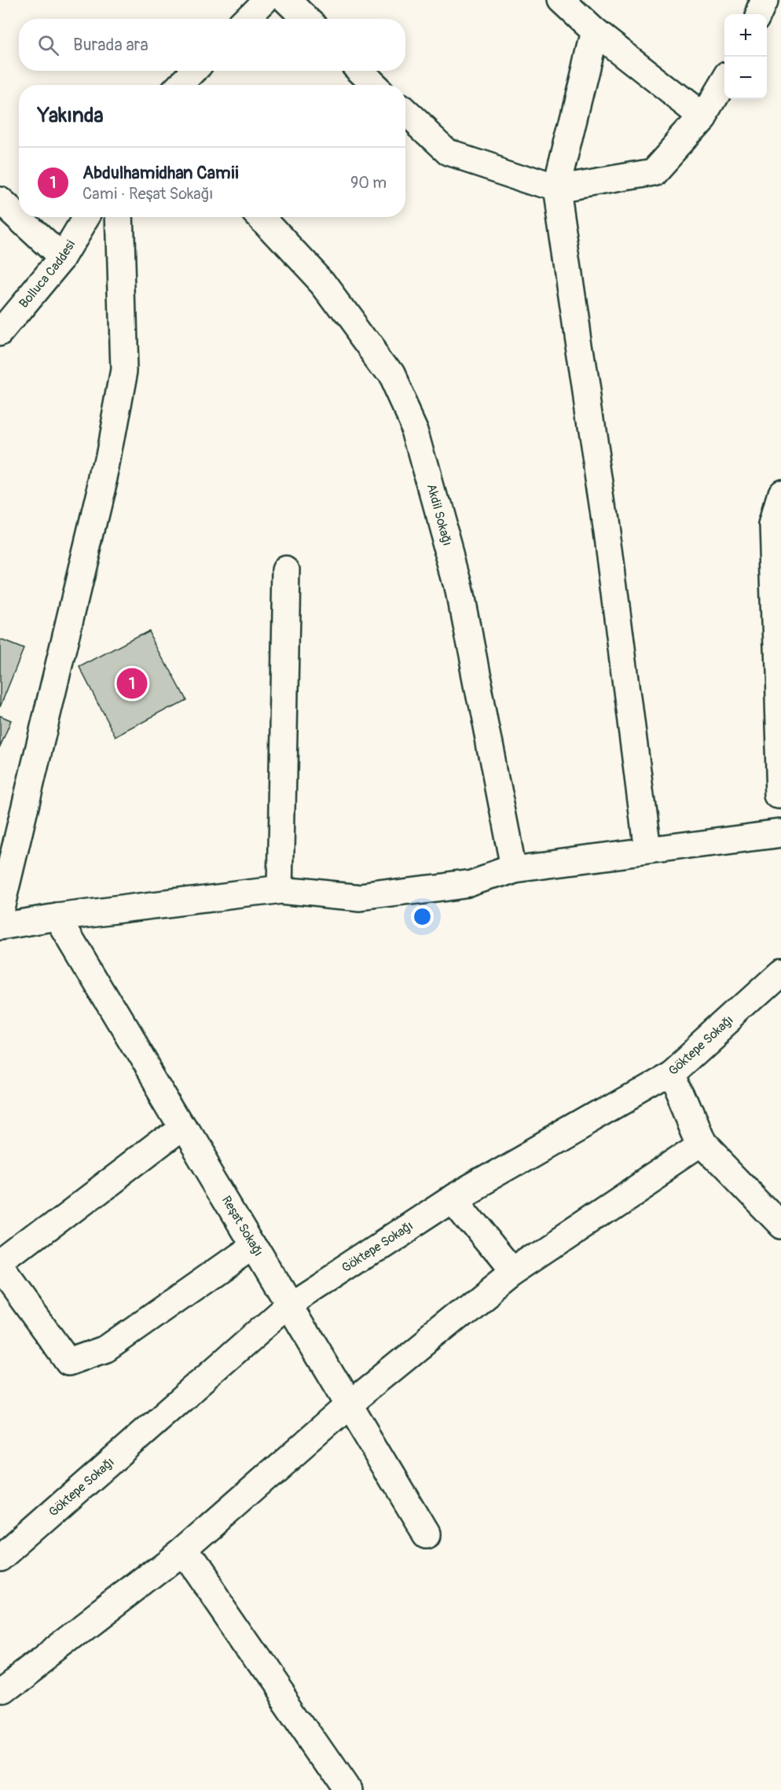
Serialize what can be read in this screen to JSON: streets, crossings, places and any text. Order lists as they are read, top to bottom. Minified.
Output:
{"streets":{"street":["Bolluca Caddesi","Akdil Sokağı","Göktepe Sokağı","Reşat Sokağı"]},"crossings":[["Göktepe Sokağı","Reşat Sokağı"]],"page":{"map_buttons":["+","−"],"search":"Burada ara","heading":"Yakında","list":[{"mark":"1","name":"Abdulhamidhan Camii","note":"Cami · Reşat Sokağı","value":"90 m"}],"pins":"1"}}
